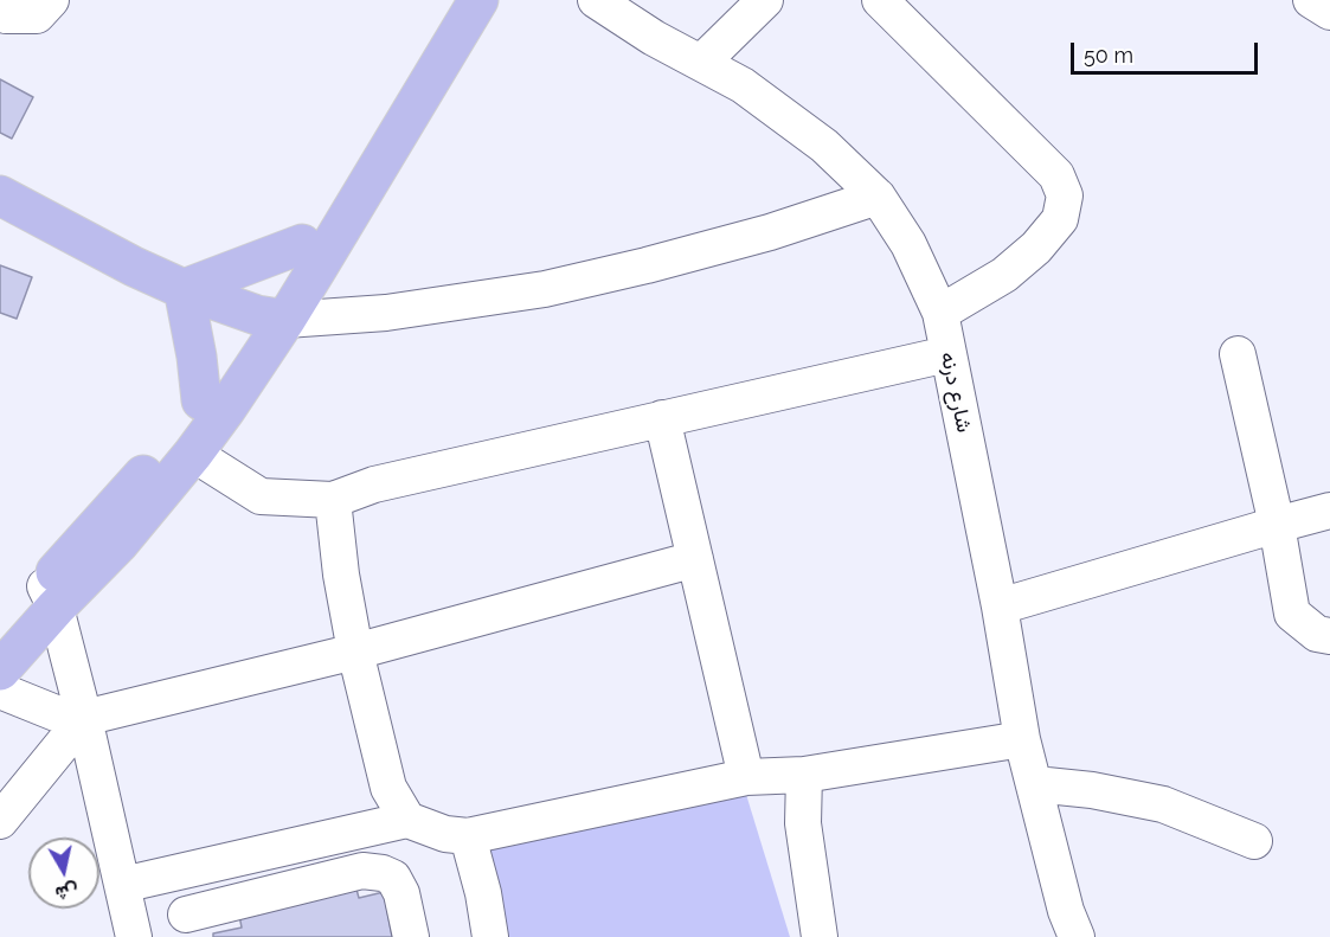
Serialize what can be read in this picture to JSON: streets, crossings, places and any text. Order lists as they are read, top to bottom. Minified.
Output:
{"streets":{"street":["شارع درنه"]},"scale_bar":"50 m","north":"bottom"}
